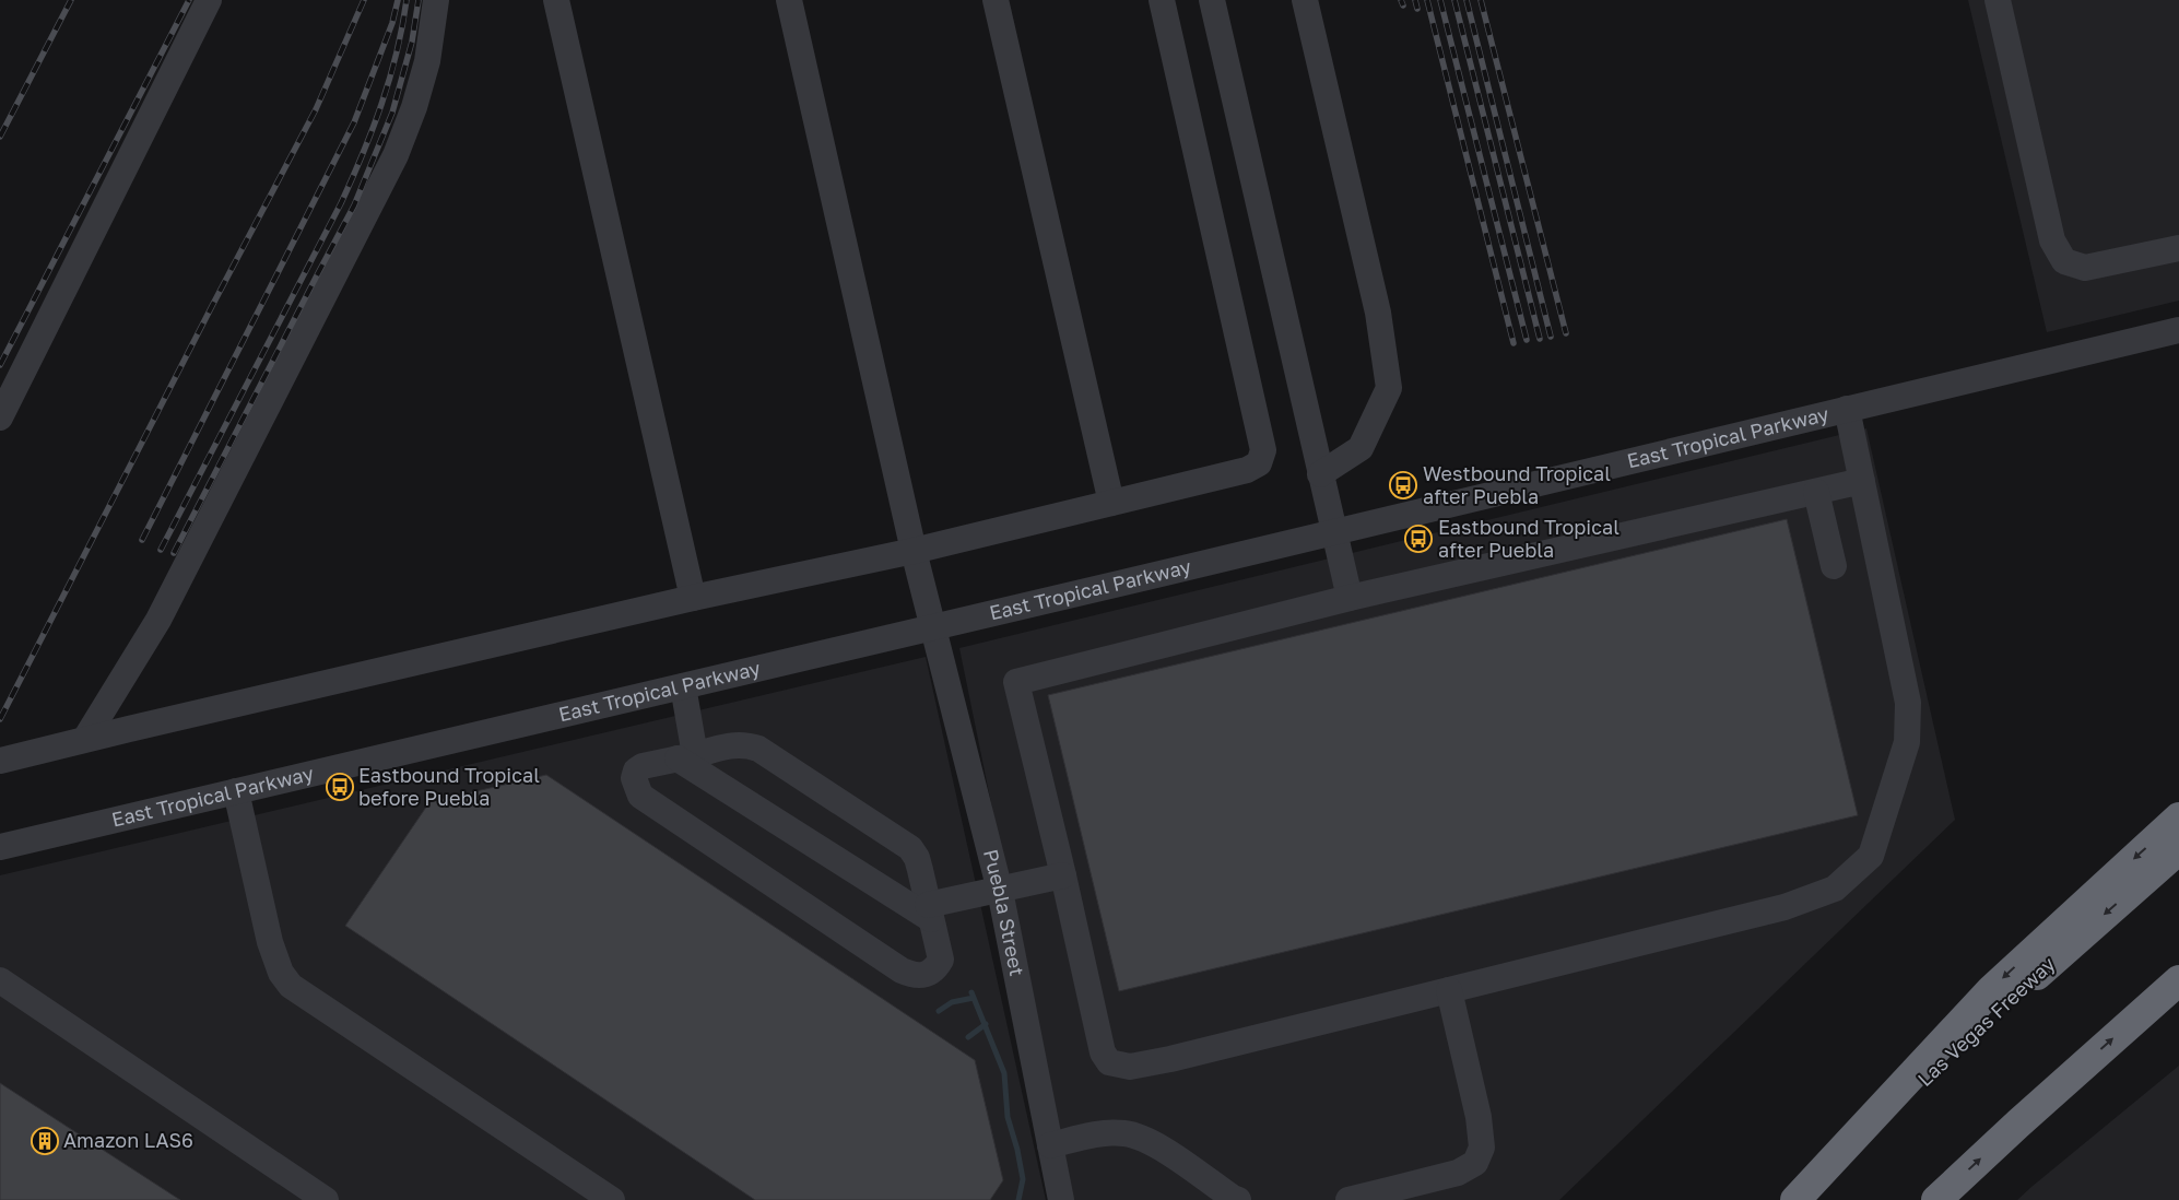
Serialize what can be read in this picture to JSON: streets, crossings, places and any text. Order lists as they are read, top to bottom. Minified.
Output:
{"streets":{"highway":["Las Vegas Freeway"],"street":["East Tropical Parkway","Puebla Street"]},"crossings":[["East Tropical Parkway","Puebla Street"]],"places":{"bus stop":["Westbound Tropical after Puebla","Eastbound Tropical after Puebla","Eastbound Tropical before Puebla"],"building":["Amazon LAS6"]}}
